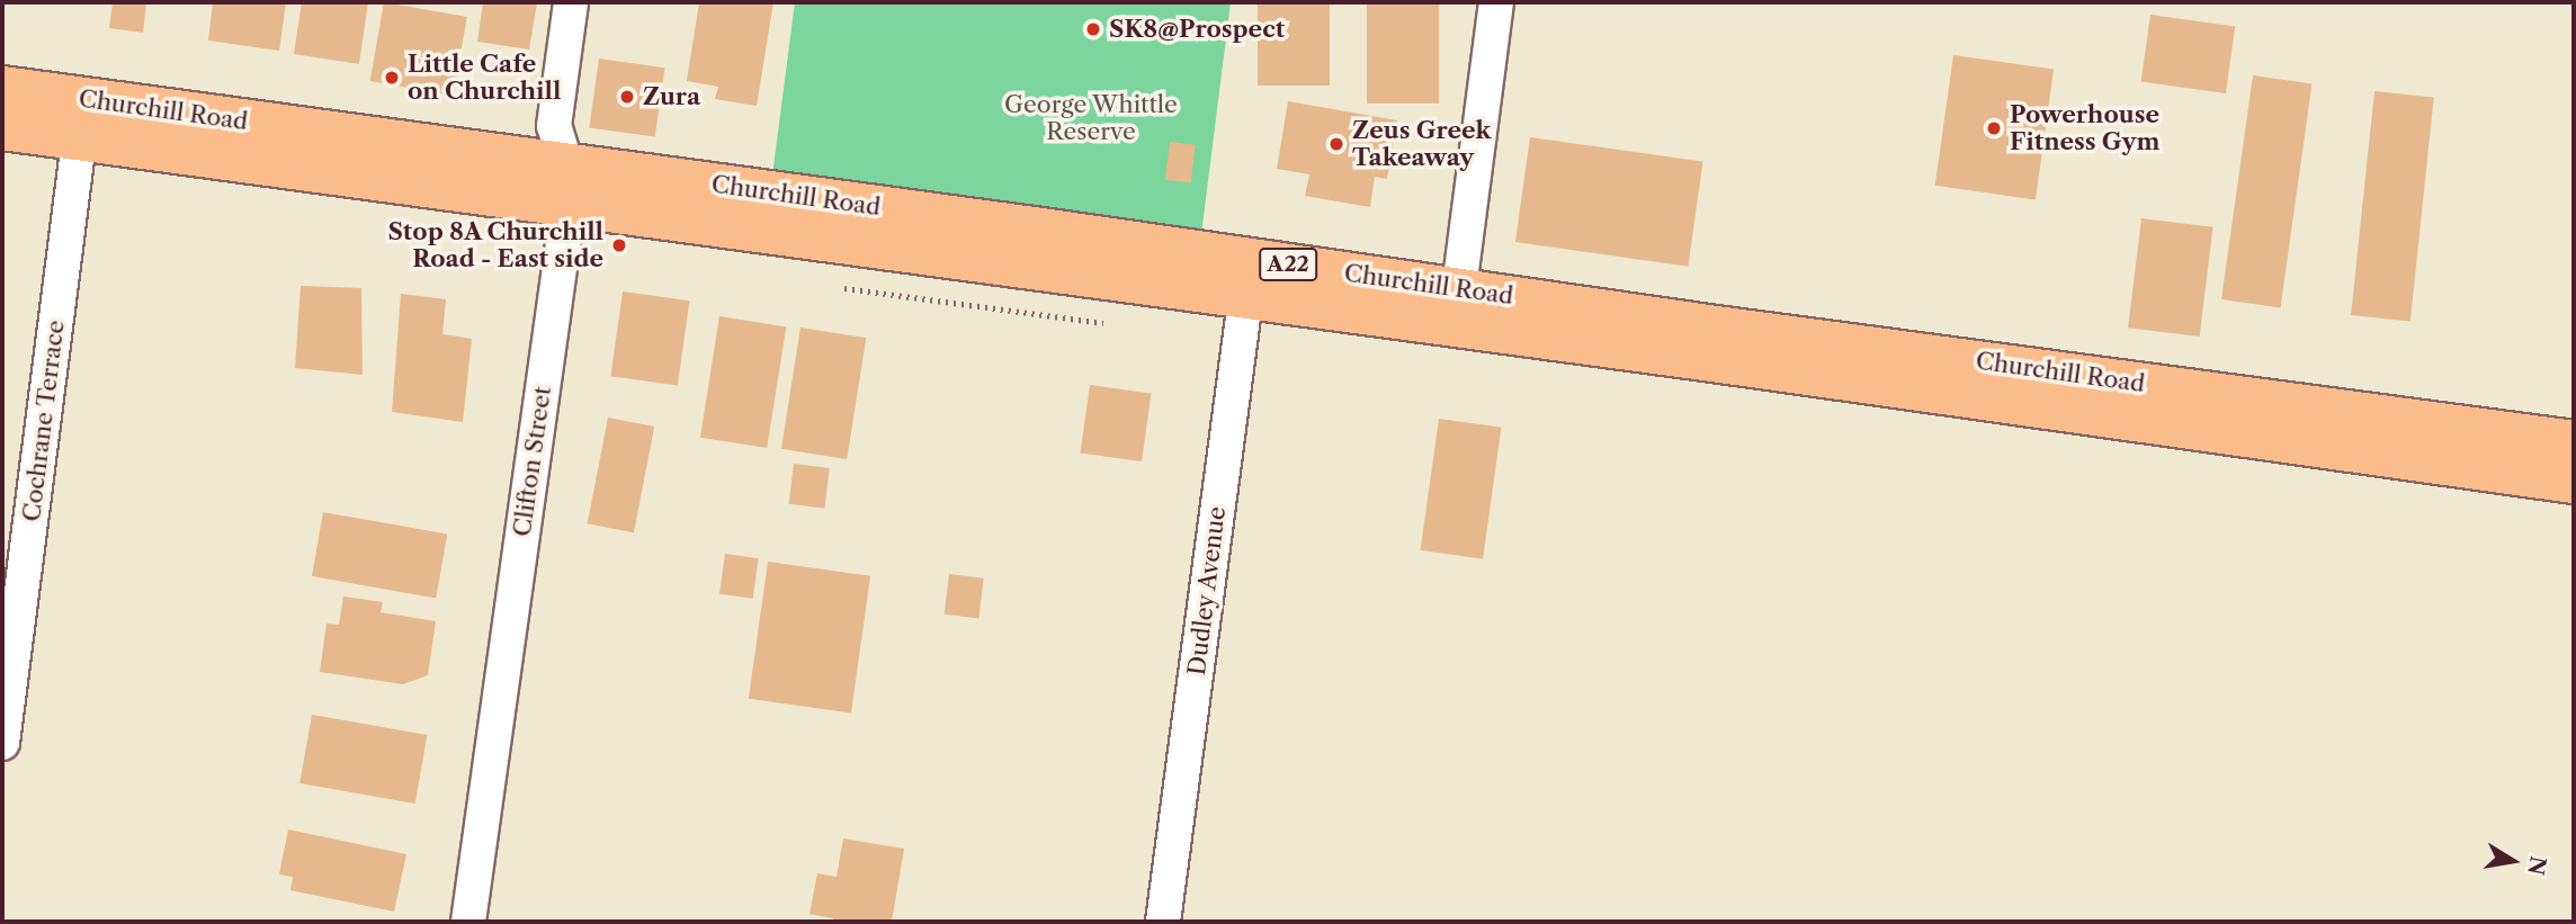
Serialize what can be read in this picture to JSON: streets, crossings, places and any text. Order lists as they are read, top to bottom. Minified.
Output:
{"streets":{"main road":["Churchill Road","A22"],"street":["Cochrane Terrace","Clifton Street","Dudley Avenue"]},"crossings":[["Churchill Road","Cochrane Terrace"],["Churchill Road","Clifton Street"],["Churchill Road","Dudley Avenue"]],"parks":["George Whittle Reserve"],"places":["SK8@Prospect","Little Cafe on Churchill","Zura","Powerhouse Fitness Gym","Zeus Greek Takeaway","Stop 8A Churchill Road - East side"],"north":"right"}
